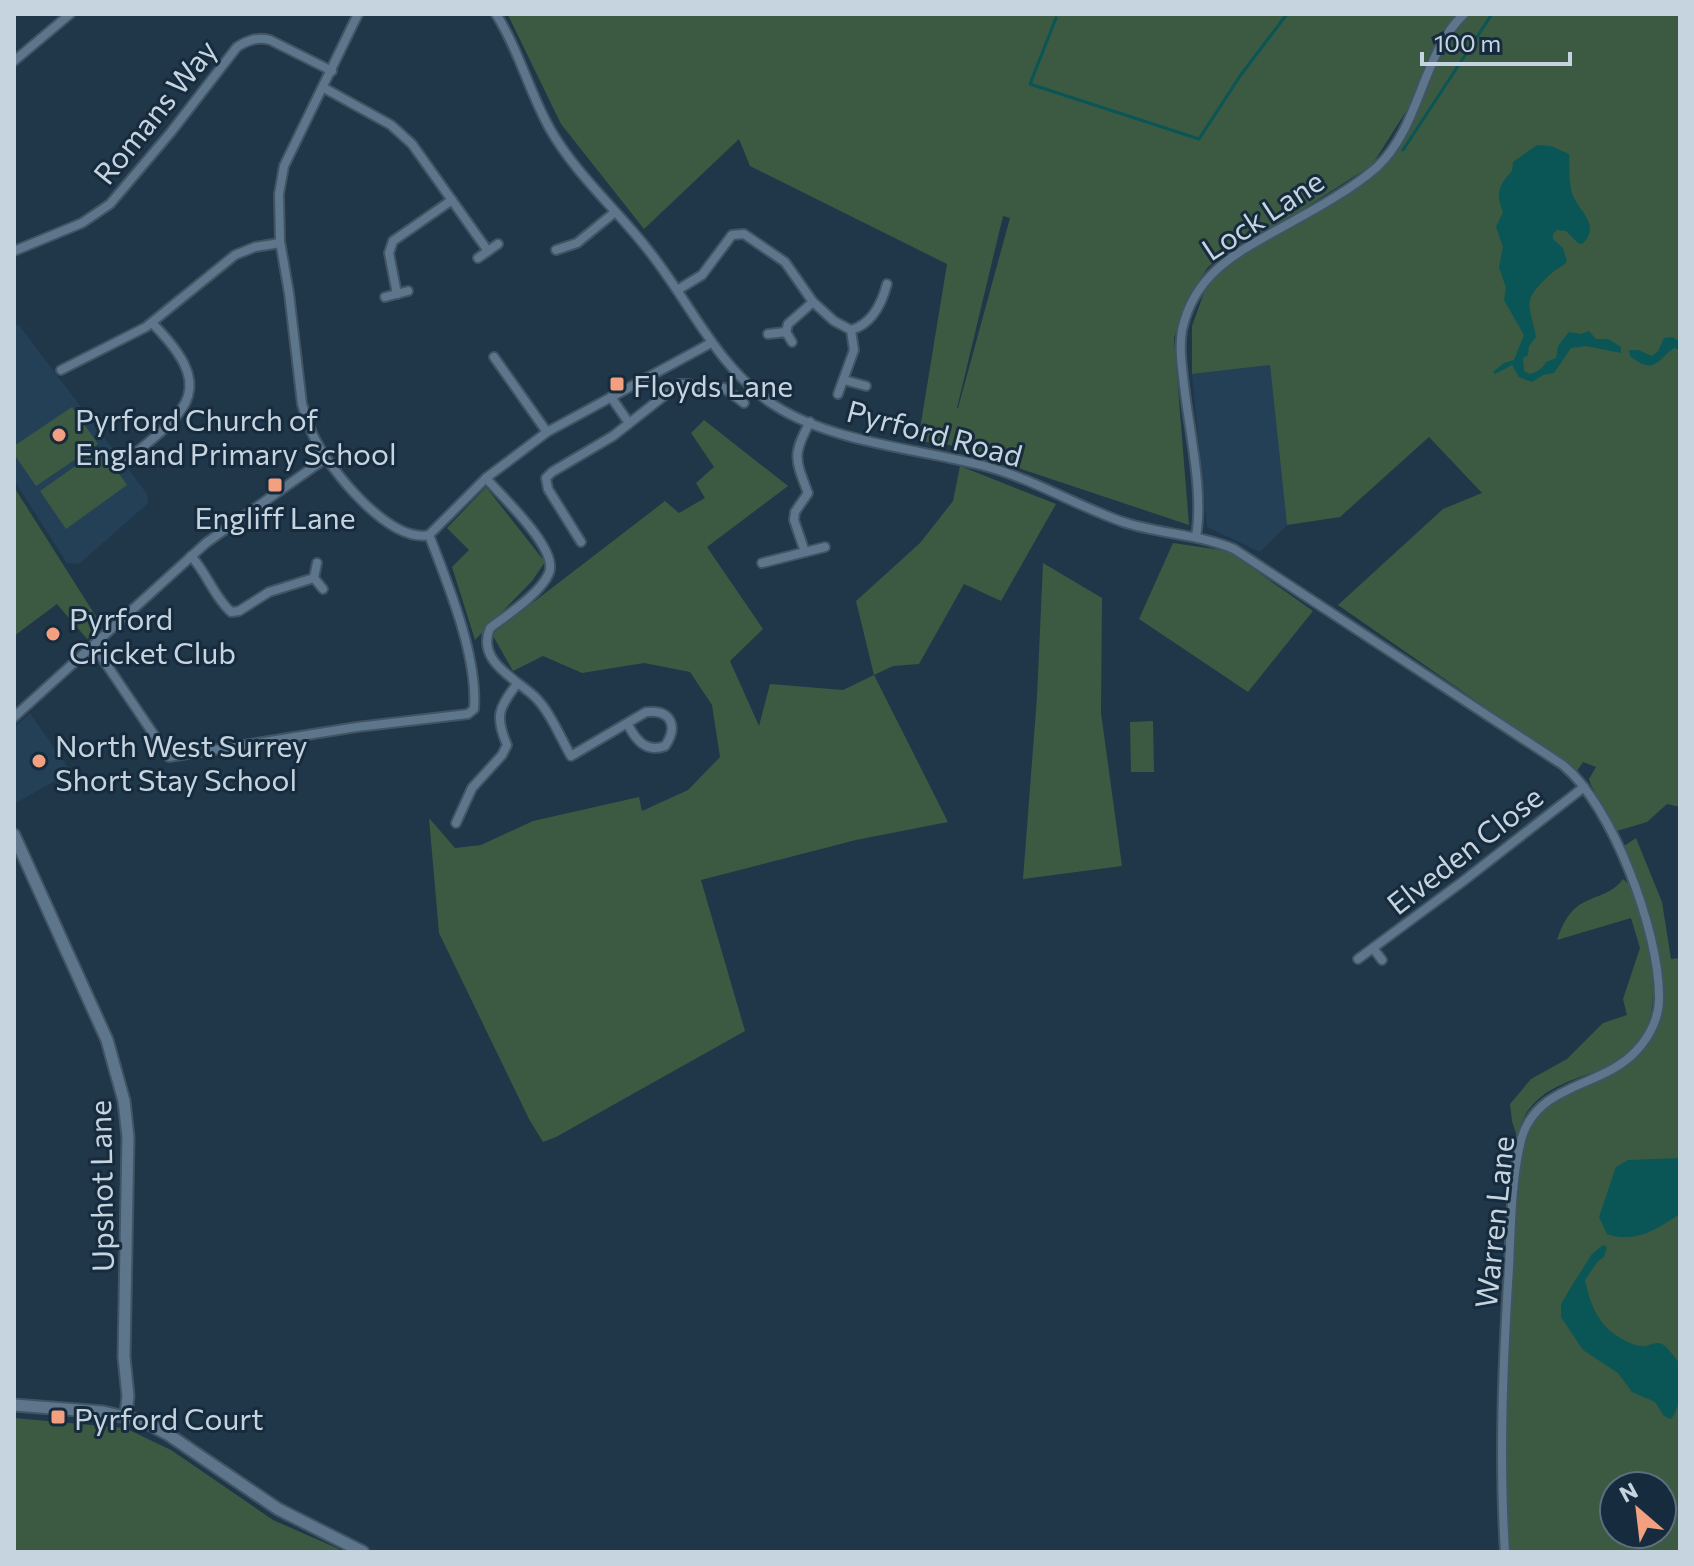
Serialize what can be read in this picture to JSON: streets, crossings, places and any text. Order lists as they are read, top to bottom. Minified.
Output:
{"streets":{"main road":["Upshot Lane"],"street":["Romans Way","Lock Lane","Pyrford Road","Elveden Close","Warren Lane"]},"crossings":[["Lock Lane","Pyrford Road"],["Pyrford Road","Elveden Close"],["Pyrford Road","Warren Lane"],["Elveden Close","Warren Lane"]],"places":{"transit":["Floyds Lane","Engliff Lane","Pyrford Court"],"other":["Pyrford Church of England Primary School","Pyrford Cricket Club","North West Surrey Short Stay School"]},"scale_bar":"100 m","north":"top left"}
